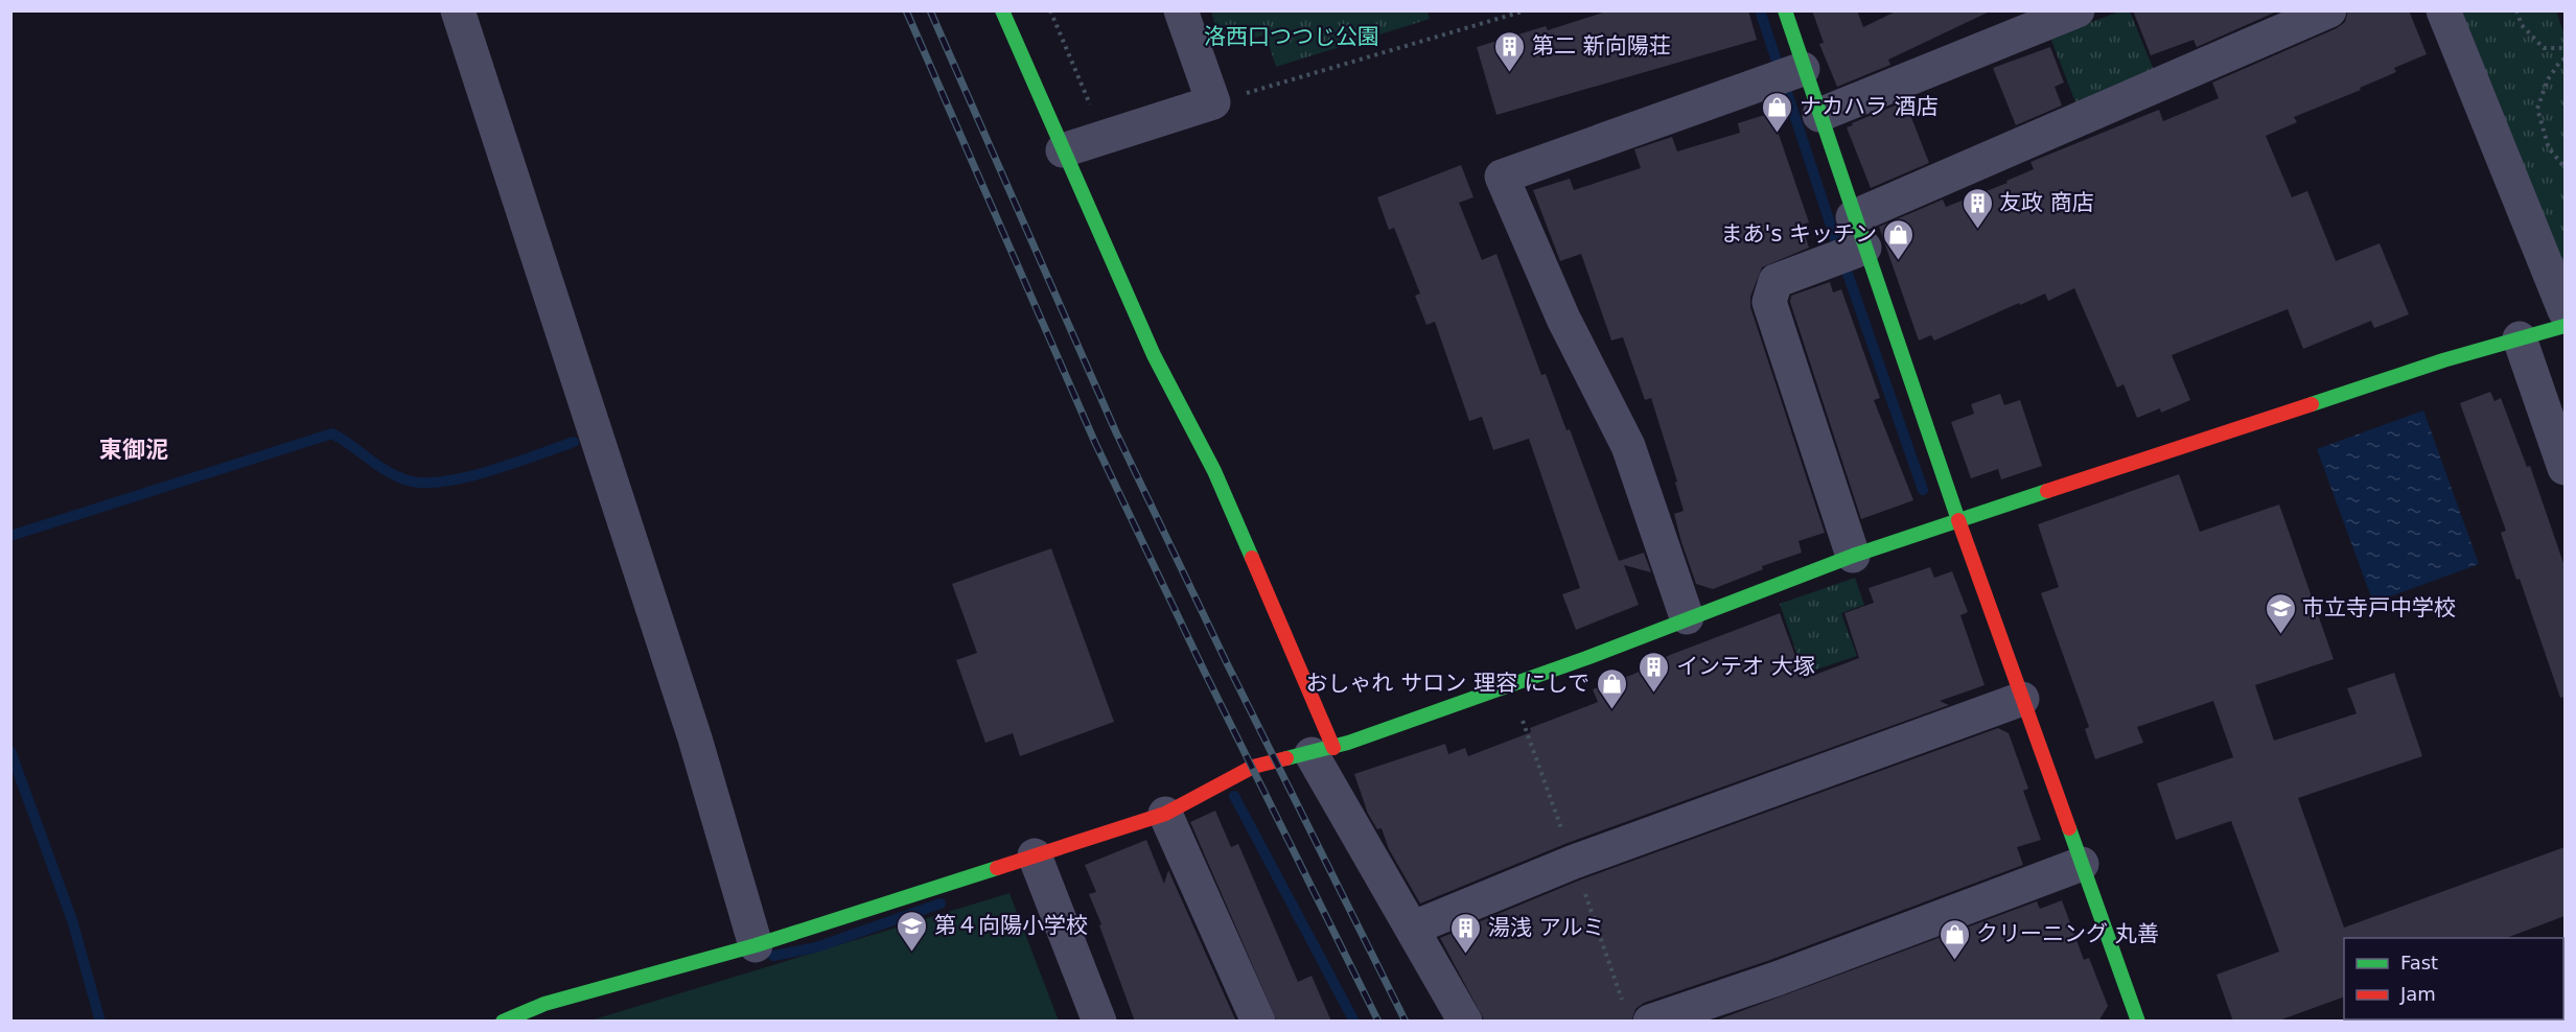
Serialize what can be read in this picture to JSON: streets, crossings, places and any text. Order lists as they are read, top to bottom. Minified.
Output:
{"districts":["東御泥"],"parks":["洛西口つつじ公園"],"places":{"building":["第二 新向陽荘","友政 商店","インテオ 大塚","湯浅 アルミ"],"shop":["ナカハラ 酒店","まあ's キッチン","おしゃれ サロン 理容 にしで","クリーニング 丸善"],"school or university":["市立寺戸中学校","第４向陽小学校"]},"legend":["Fast","Jam"]}
